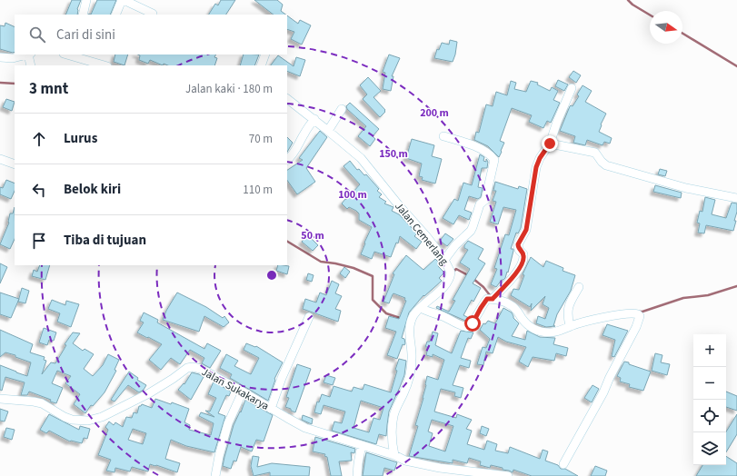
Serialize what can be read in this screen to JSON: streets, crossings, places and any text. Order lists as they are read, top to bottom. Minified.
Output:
{"streets":{"street":["Jalan Cemerlang","Jalan Sukakarya"]},"crossings":[["Jalan Cemerlang","Jalan Sukakarya"]],"north":"right","page":{"search":"Cari di sini","heading":["3 mnt","Jalan kaki · 180 m"],"list":[["Lurus","70 m"],["Belok kiri","110 m"],"Tiba di tujuan"],"map_buttons":["+","−"]},"rings":["200 m","150 m","100 m","50 m"]}
